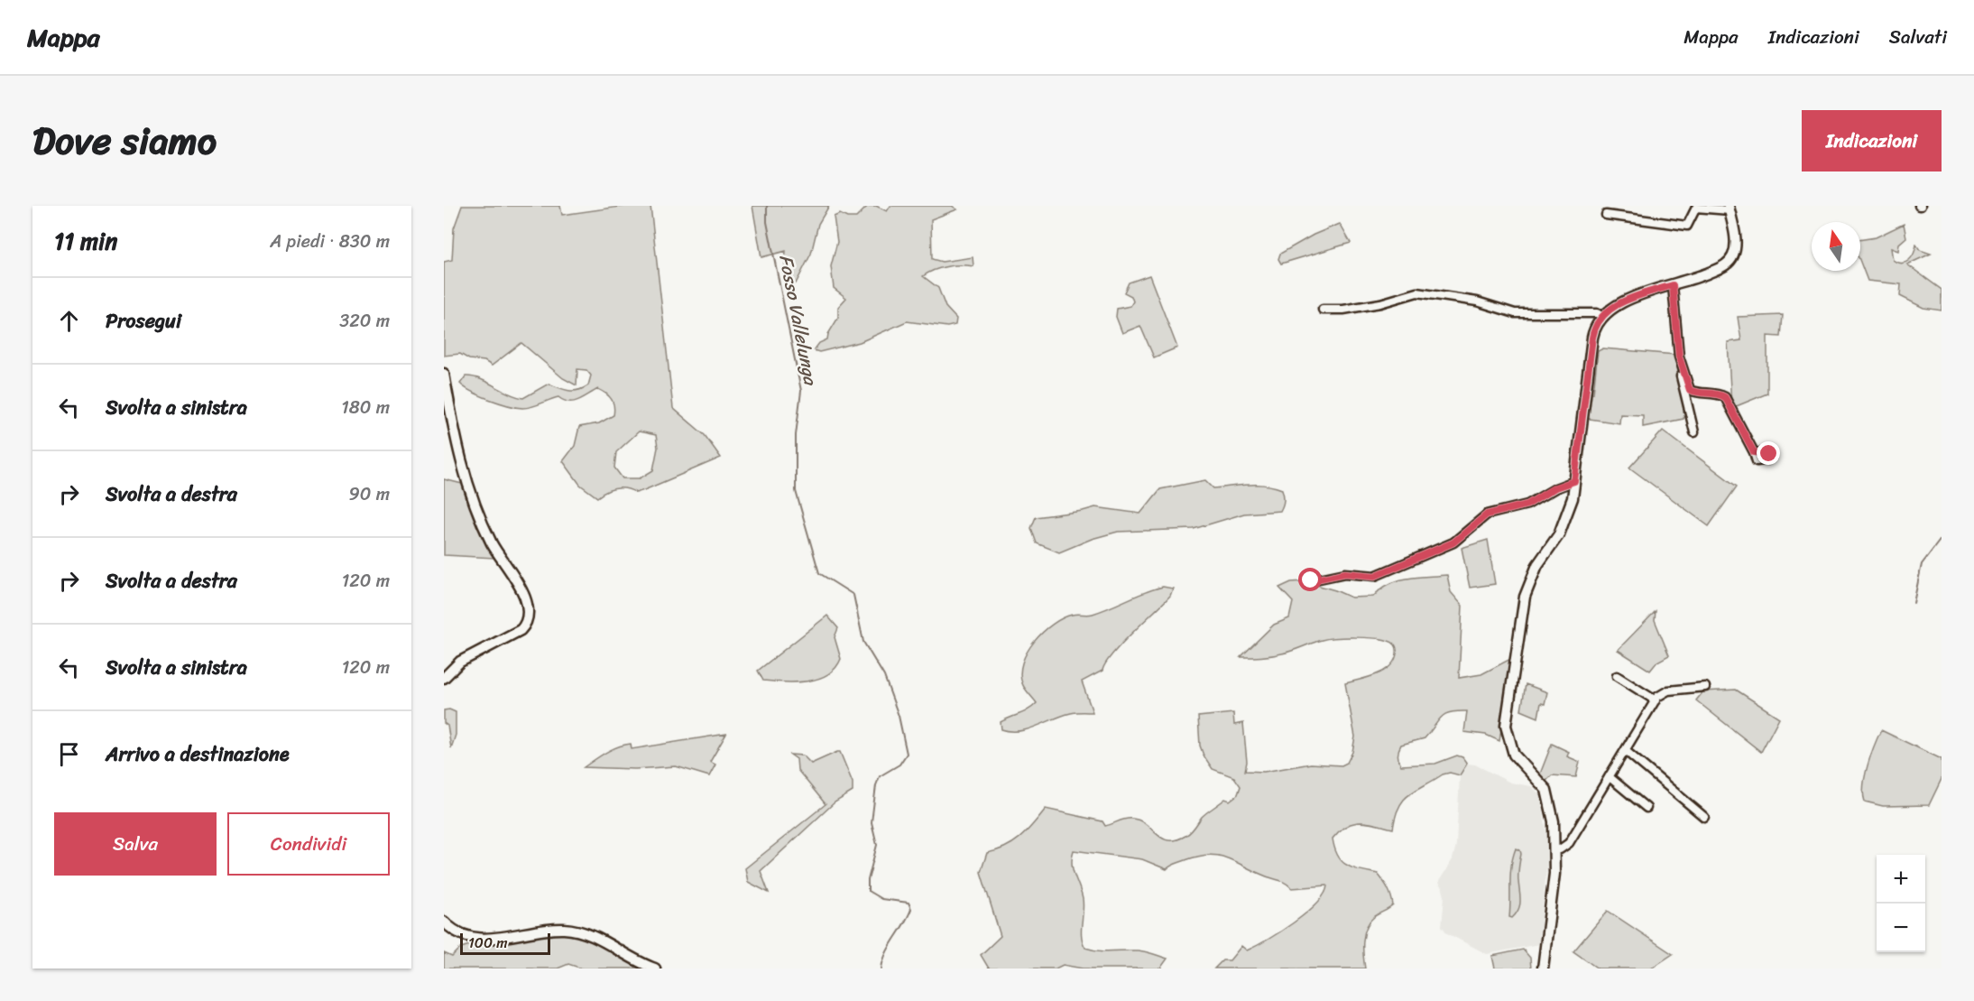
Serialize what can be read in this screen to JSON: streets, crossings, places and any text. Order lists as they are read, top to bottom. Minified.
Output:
{"water":["Fosso Vallelunga"],"scale_bar":"100 m","north":"top","page":{"header":"Mappa","nav":["Mappa","Indicazioni","Salvati"],"title":"Dove siamo","buttons":["Indicazioni",["Salva","Condividi"]],"heading":["11 min","A piedi · 830 m"],"list":[["Prosegui","320 m"],["Svolta a sinistra","180 m"],["Svolta a destra","90 m"],["Svolta a destra","120 m"],["Svolta a sinistra","120 m"],"Arrivo a destinazione"],"map_buttons":["+","−"],"scale":"100 m"}}
